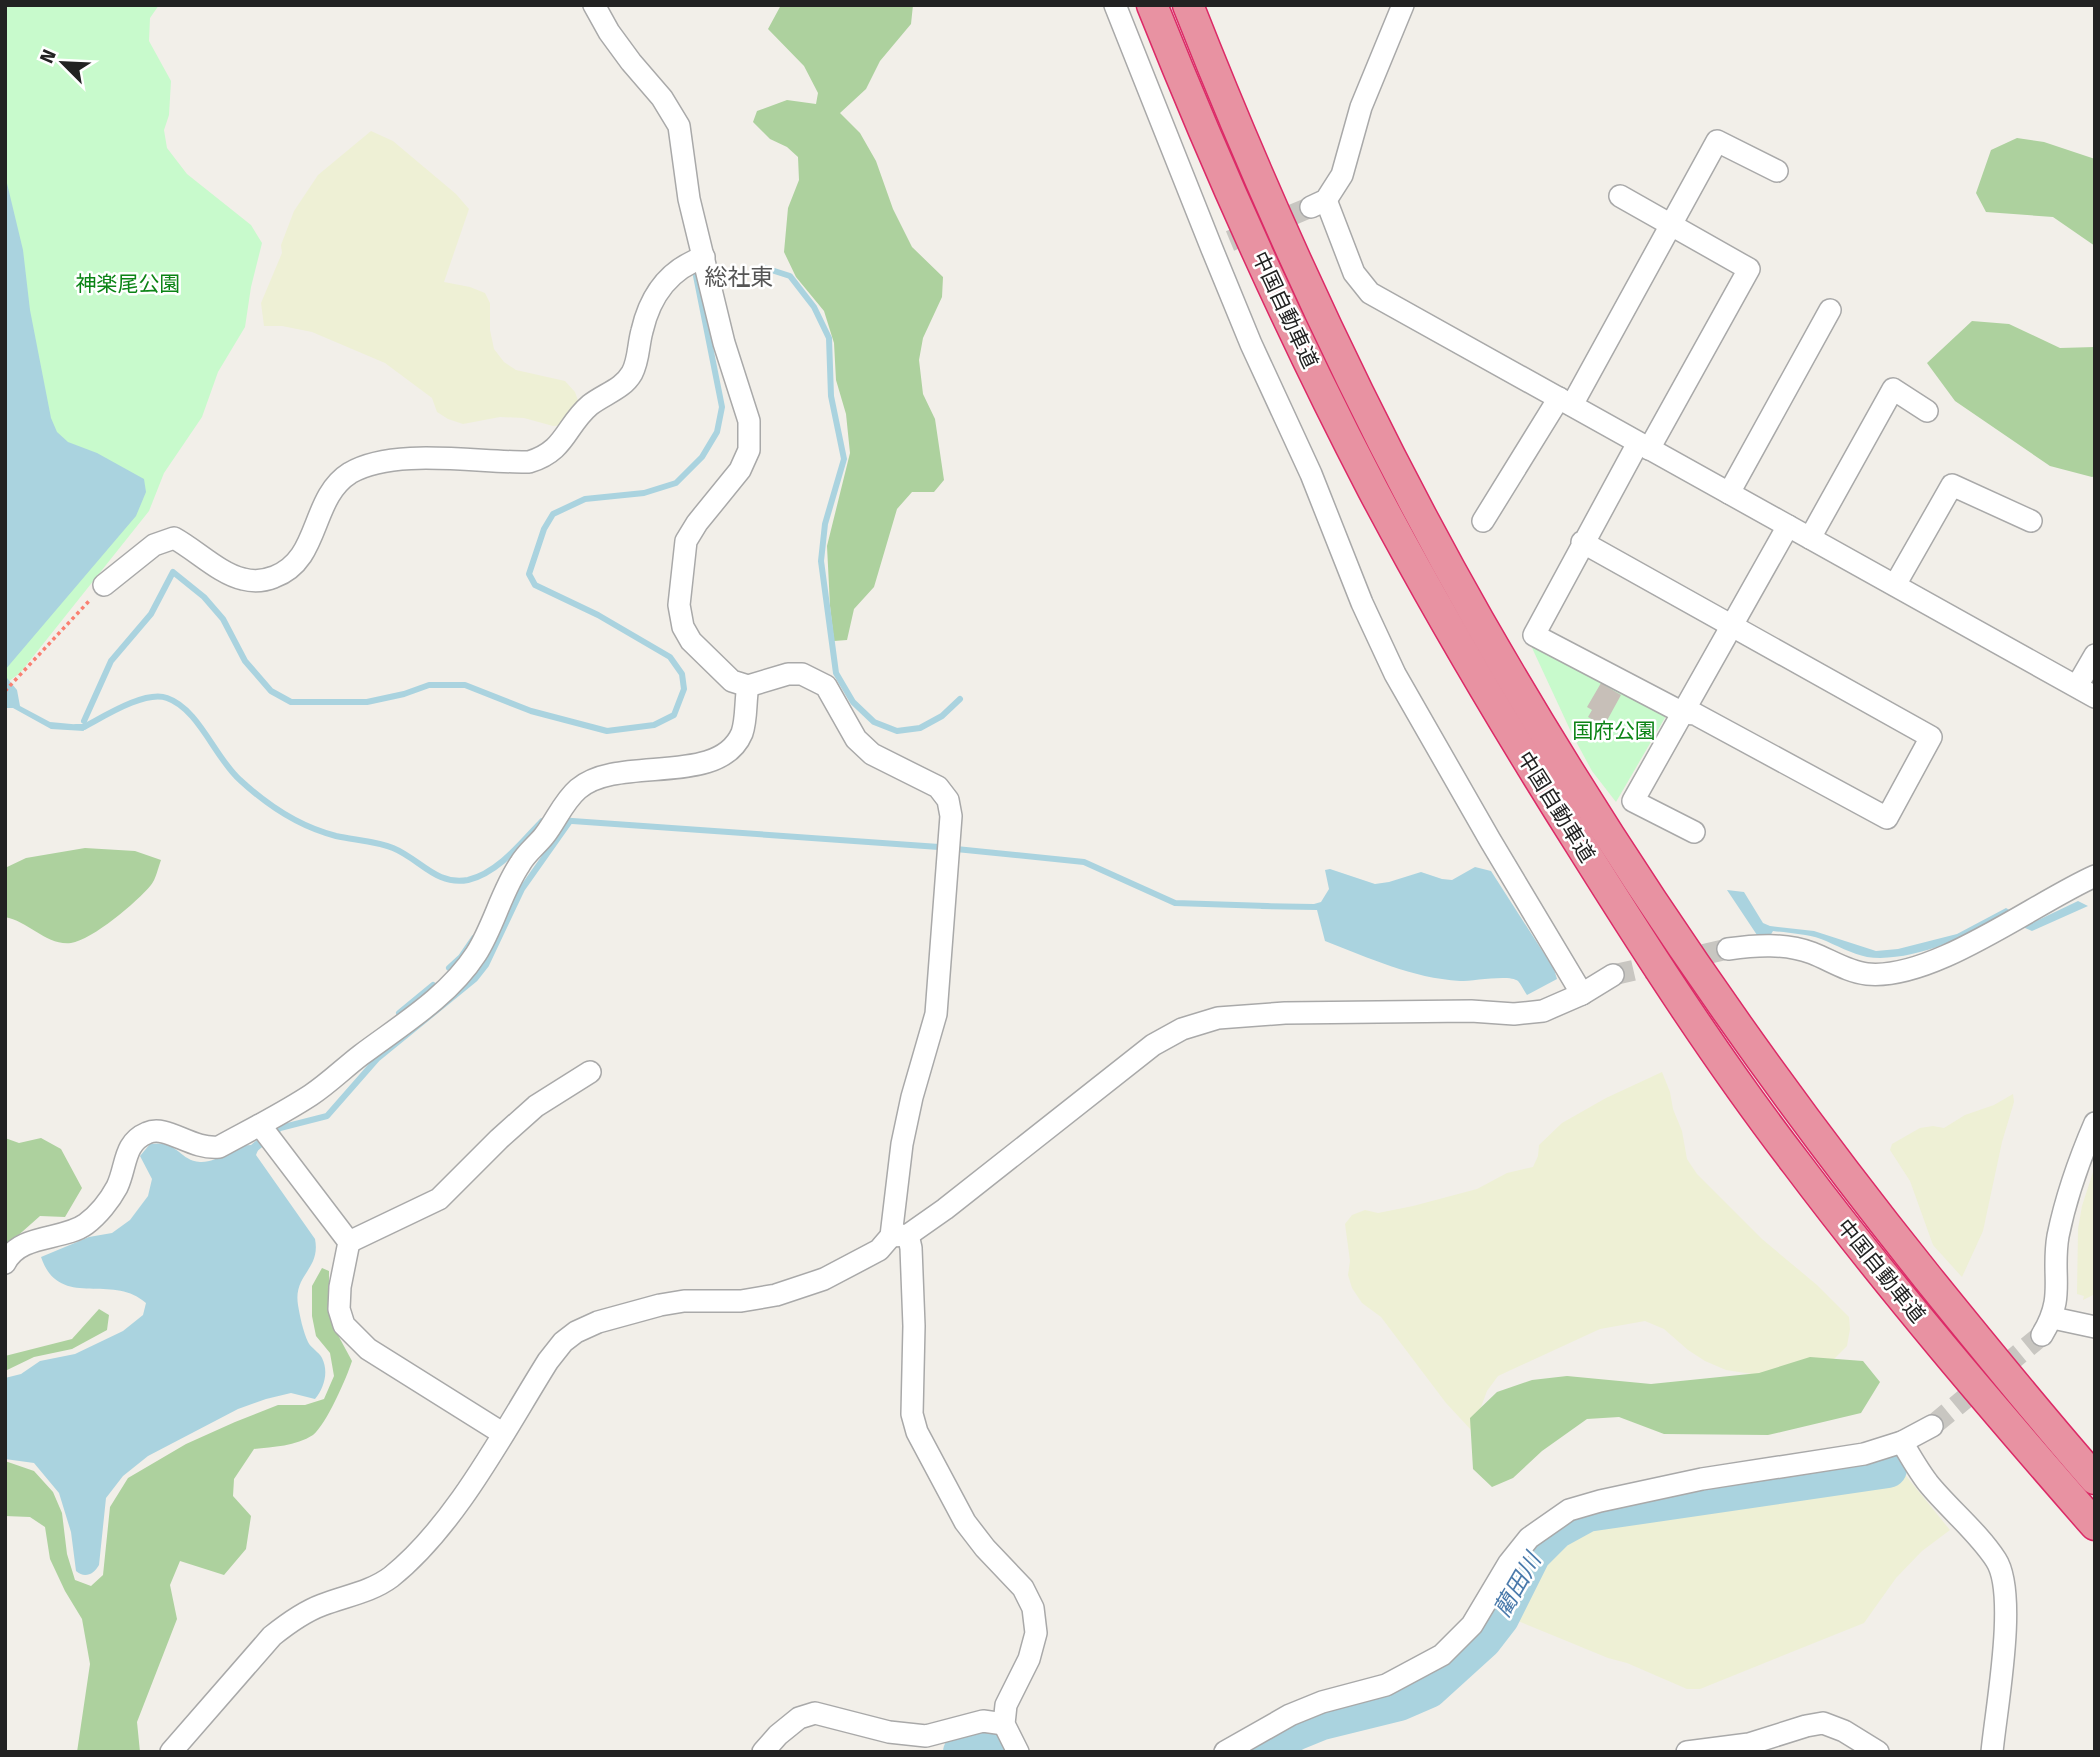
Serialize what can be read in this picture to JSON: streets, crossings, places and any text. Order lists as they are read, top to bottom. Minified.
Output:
{"streets":{"highway":["中国自動車道"]},"districts":["総社東"],"water":["藺田川"],"parks":["神楽尾公園","国府公園"],"north":"top left"}
